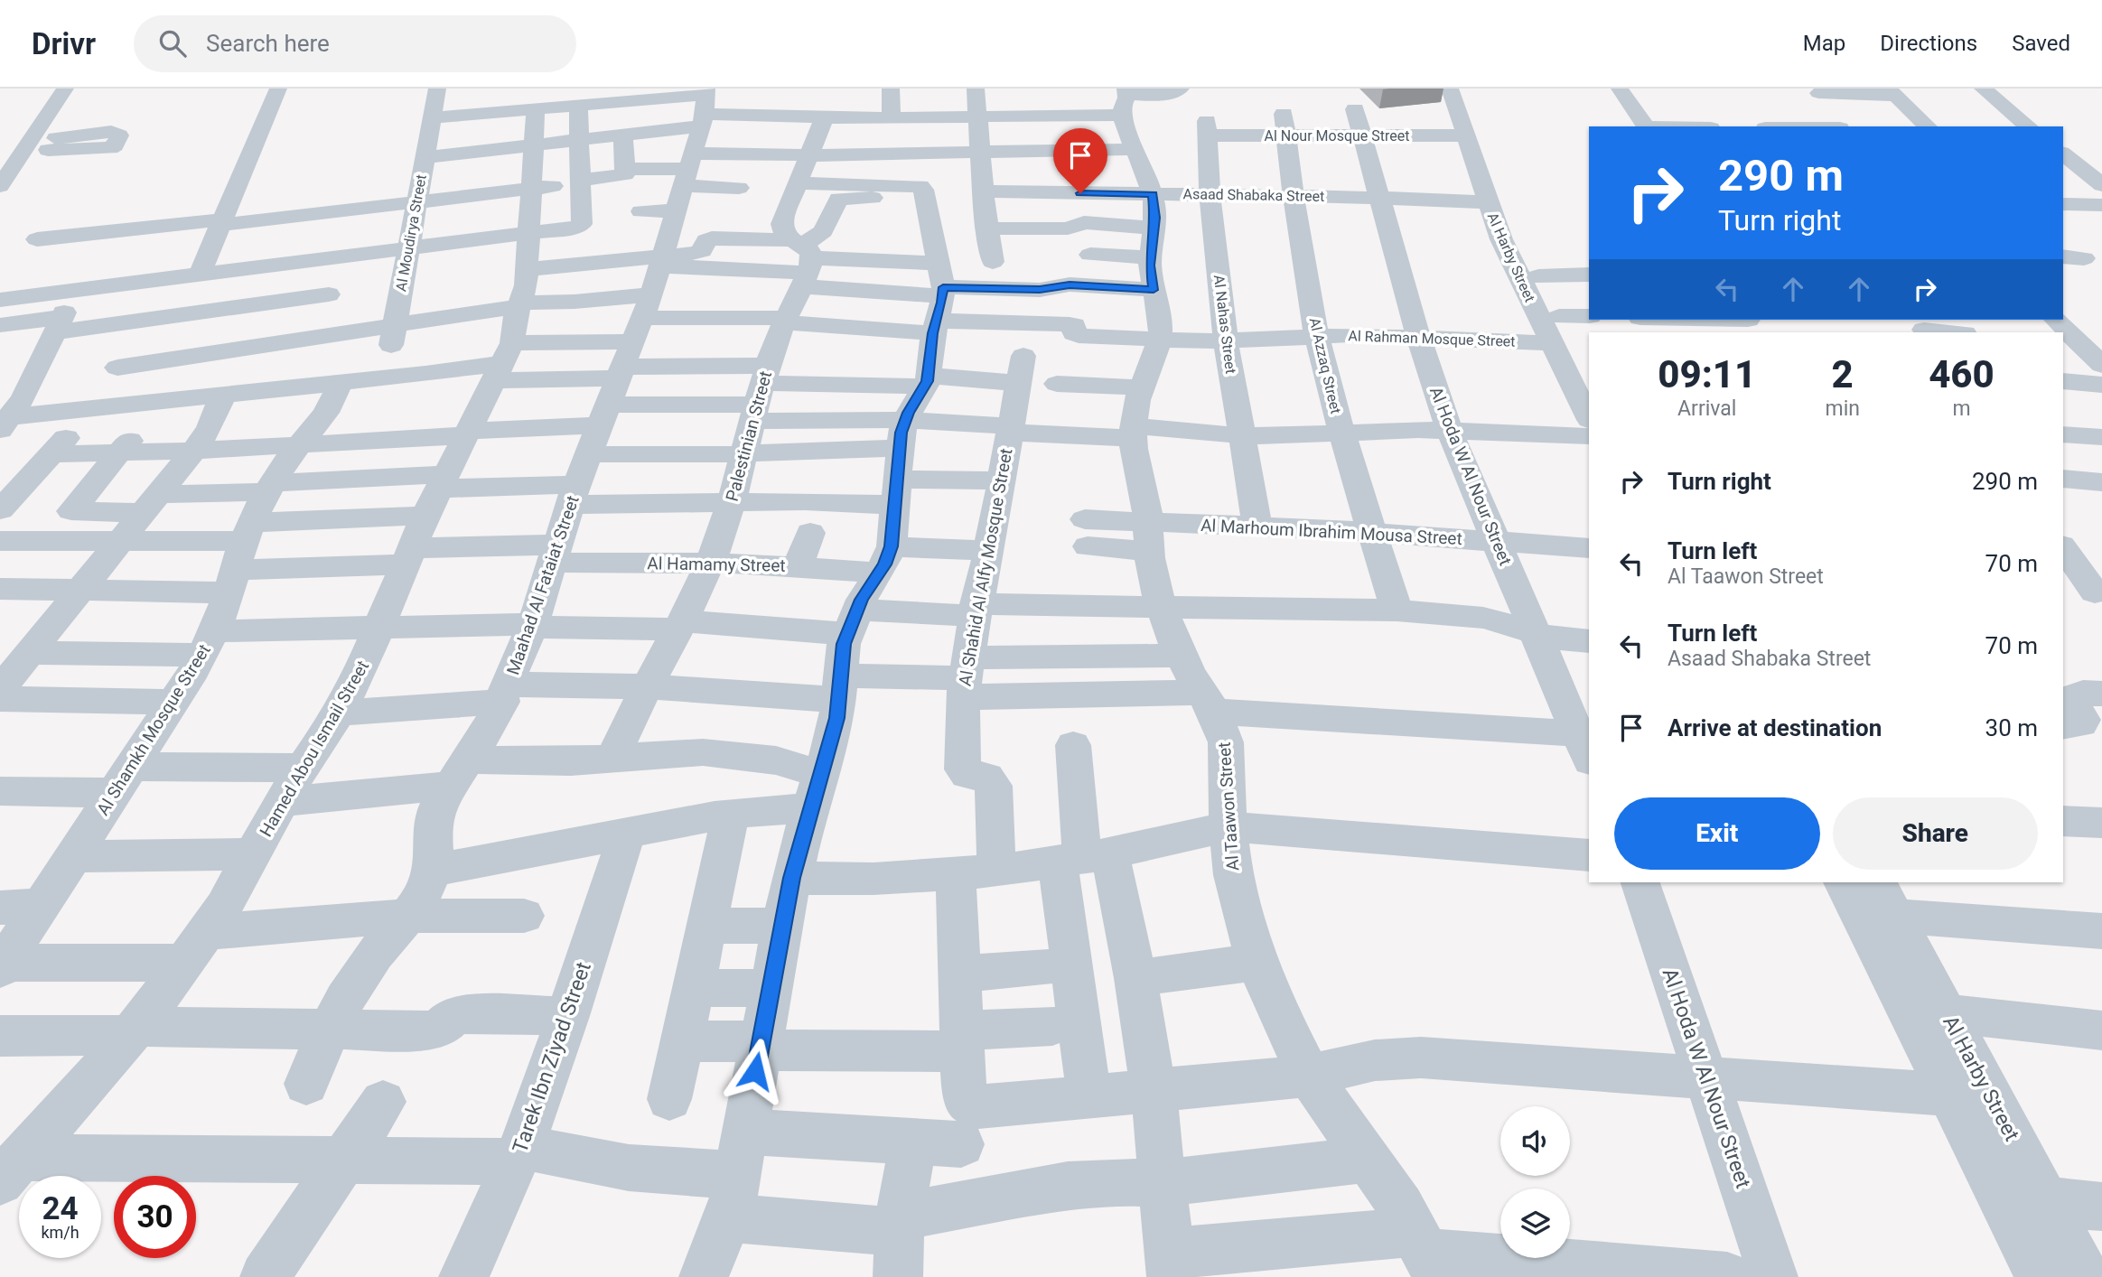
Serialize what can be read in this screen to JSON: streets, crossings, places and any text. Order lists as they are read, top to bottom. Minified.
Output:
{"streets":{"street":["Al Nour Mosque Street","Asaad Shabaka Street","Al Moudirya Street","Al Harby Street","Al Nahas Street","Al Rahman Mosque Street","Al Azzaq Street","Palestinian Street","Al Hoda W Al Nour Street","Al Marhoum Ibrahim Mousa Street","Al Hamamy Street","Al Shahid Al Alfy Mosque Street","Maahad Al Fataiat Street","Al Shamkh Mosque Street","Hamed Abou Ismail Street","Al Taawon Street","Tarek Ibn Ziyad Street"]},"crossings":[["Al Nour Mosque Street","Al Harby Street"],["Al Nour Mosque Street","Al Nahas Street"],["Al Nour Mosque Street","Al Azzaq Street"],["Al Nour Mosque Street","Al Hoda W Al Nour Street"],["Asaad Shabaka Street","Al Harby Street"],["Asaad Shabaka Street","Al Nahas Street"],["Asaad Shabaka Street","Al Azzaq Street"],["Asaad Shabaka Street","Al Hoda W Al Nour Street"],["Asaad Shabaka Street","Al Taawon Street"],["Al Harby Street","Al Rahman Mosque Street"],["Al Nahas Street","Al Rahman Mosque Street"],["Al Nahas Street","Al Marhoum Ibrahim Mousa Street"],["Al Rahman Mosque Street","Al Azzaq Street"],["Al Rahman Mosque Street","Al Hoda W Al Nour Street"],["Al Rahman Mosque Street","Al Taawon Street"],["Al Azzaq Street","Al Marhoum Ibrahim Mousa Street"],["Palestinian Street","Al Hamamy Street"],["Al Hoda W Al Nour Street","Al Marhoum Ibrahim Mousa Street"],["Al Marhoum Ibrahim Mousa Street","Al Taawon Street"],["Al Hamamy Street","Al Shahid Al Alfy Mosque Street"],["Al Hamamy Street","Maahad Al Fataiat Street"],["Al Hamamy Street","Al Shamkh Mosque Street"],["Al Hamamy Street","Hamed Abou Ismail Street"]],"page":{"header":"Drivr","search":"Search here","nav":["Map","Directions","Saved"],"turn":["290 m","Turn right"],"eta":["09:11","Arrival","2","min","460","m"],"list":[{"name":"Turn right","value":"290 m"},{"name":"Turn left","note":"Al Taawon Street","value":"70 m"},{"name":"Turn left","note":"Asaad Shabaka Street","value":"70 m"},{"name":"Arrive at destination","value":"30 m"}],"buttons":["Exit","Share"],"speed":"24 km/h","limit":"30"}}
